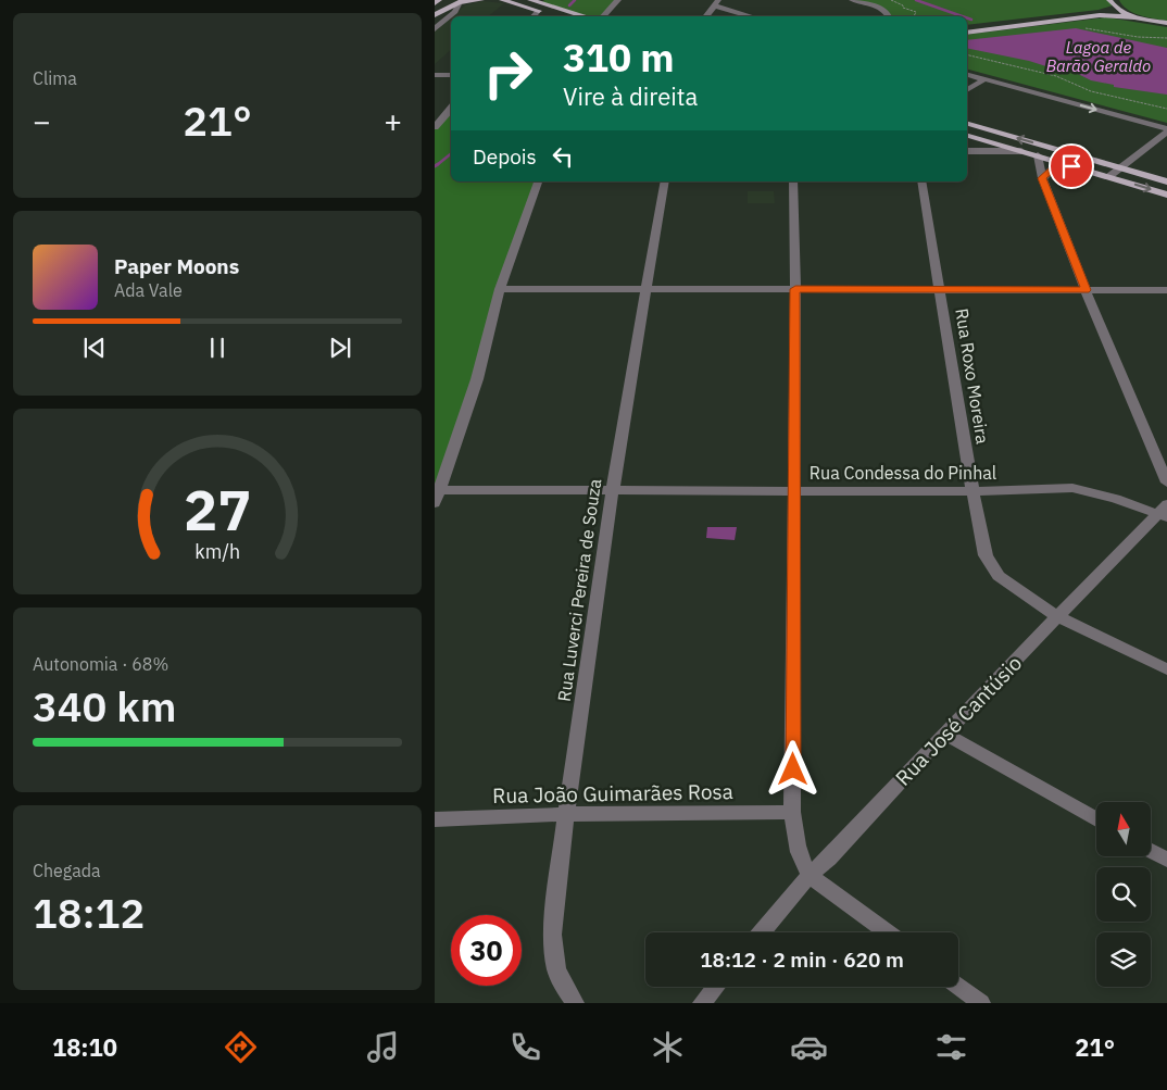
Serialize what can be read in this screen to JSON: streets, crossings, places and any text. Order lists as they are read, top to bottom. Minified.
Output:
{"streets":{"street":["Rua Roxo Moreira","Rua Condessa do Pinhal","Rua Luverci Pereira de Souza","Rua José Cantúsio","Rua João Guimarães Rosa"]},"crossings":[["Rua Roxo Moreira","Rua Condessa do Pinhal"],["Rua Roxo Moreira","Rua José Cantúsio"],["Rua Condessa do Pinhal","Rua Luverci Pereira de Souza"],["Rua Condessa do Pinhal","Rua José Cantúsio"],["Rua Luverci Pereira de Souza","Rua João Guimarães Rosa"]],"water":["Lagoa de Barão Geraldo"],"north":"top","page":{"tile":["Clima",["Autonomia · 68%","340 km"],["Chegada","18:12"]],"turn":["310 m","Vire à direita"],"heat":["−","21°","+"],"then":"Depois","song":["Paper Moons","Ada Vale"],"limit":"30","trip":"18:12 · 2 min · 620 m","tabs":["18:10","21°"],"gauge":["27","km/h"]}}
